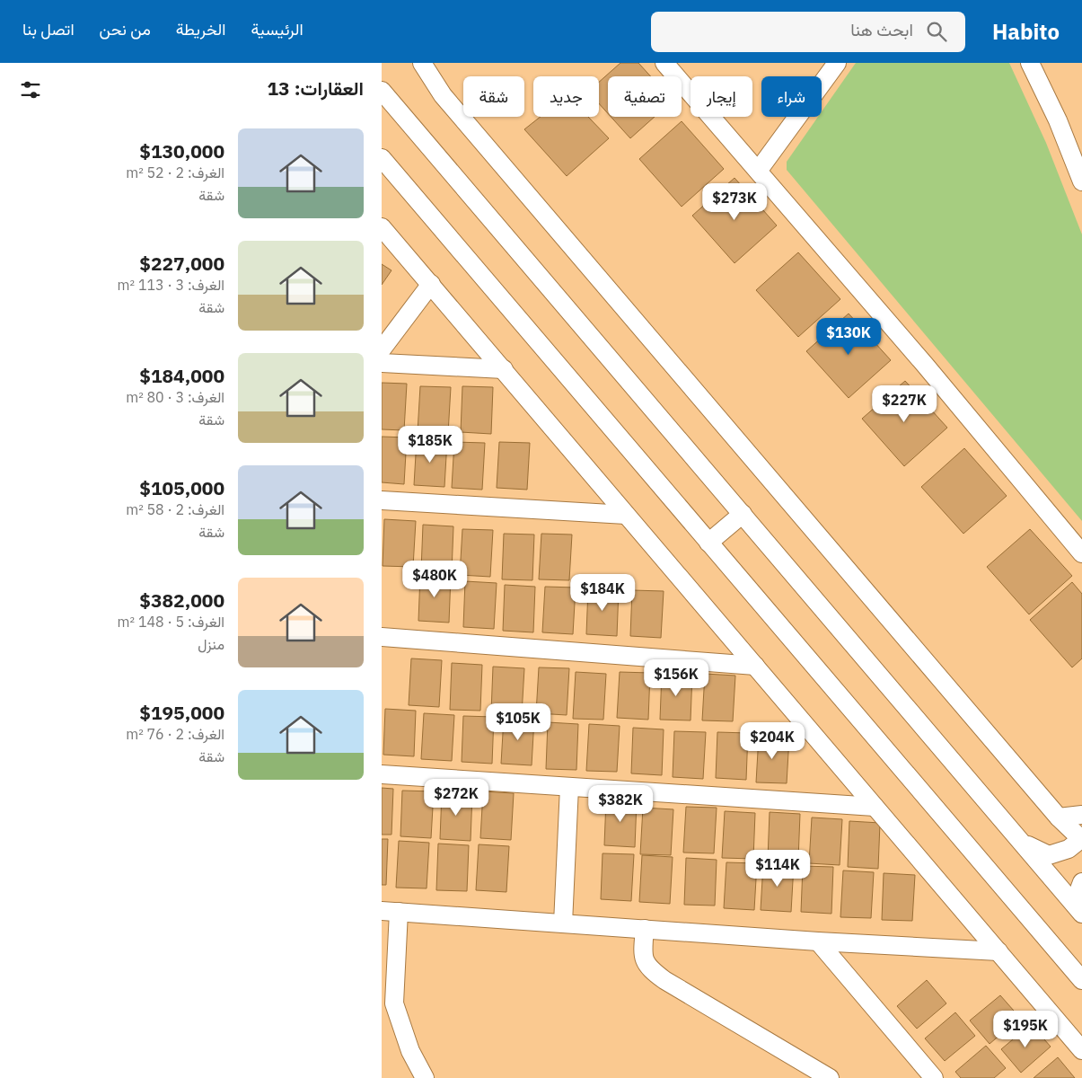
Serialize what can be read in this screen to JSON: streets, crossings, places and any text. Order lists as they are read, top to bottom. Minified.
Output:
{"page":{"header":"Habito","search":"ابحث هنا","nav":["الرئيسية","الخريطة","من نحن","اتصل بنا"],"heading":"العقارات: 13","chip":["شراء","إيجار","تصفية","جديد","شقة"],"list":[{"name":"$130,000","note":"الغرف: 2 · 52 m² · شقة"},{"name":"$227,000","note":"الغرف: 3 · 113 m² · شقة"},{"name":"$184,000","note":"الغرف: 3 · 80 m² · شقة"},{"name":"$105,000","note":"الغرف: 2 · 58 m² · شقة"},{"name":"$382,000","note":"الغرف: 5 · 148 m² · منزل"},{"name":"$195,000","note":"الغرف: 2 · 76 m² · شقة"}],"price":["$273K","$130K","$227K","$185K","$480K","$184K","$156K","$105K","$204K","$272K","$382K","$114K","$195K"]}}
